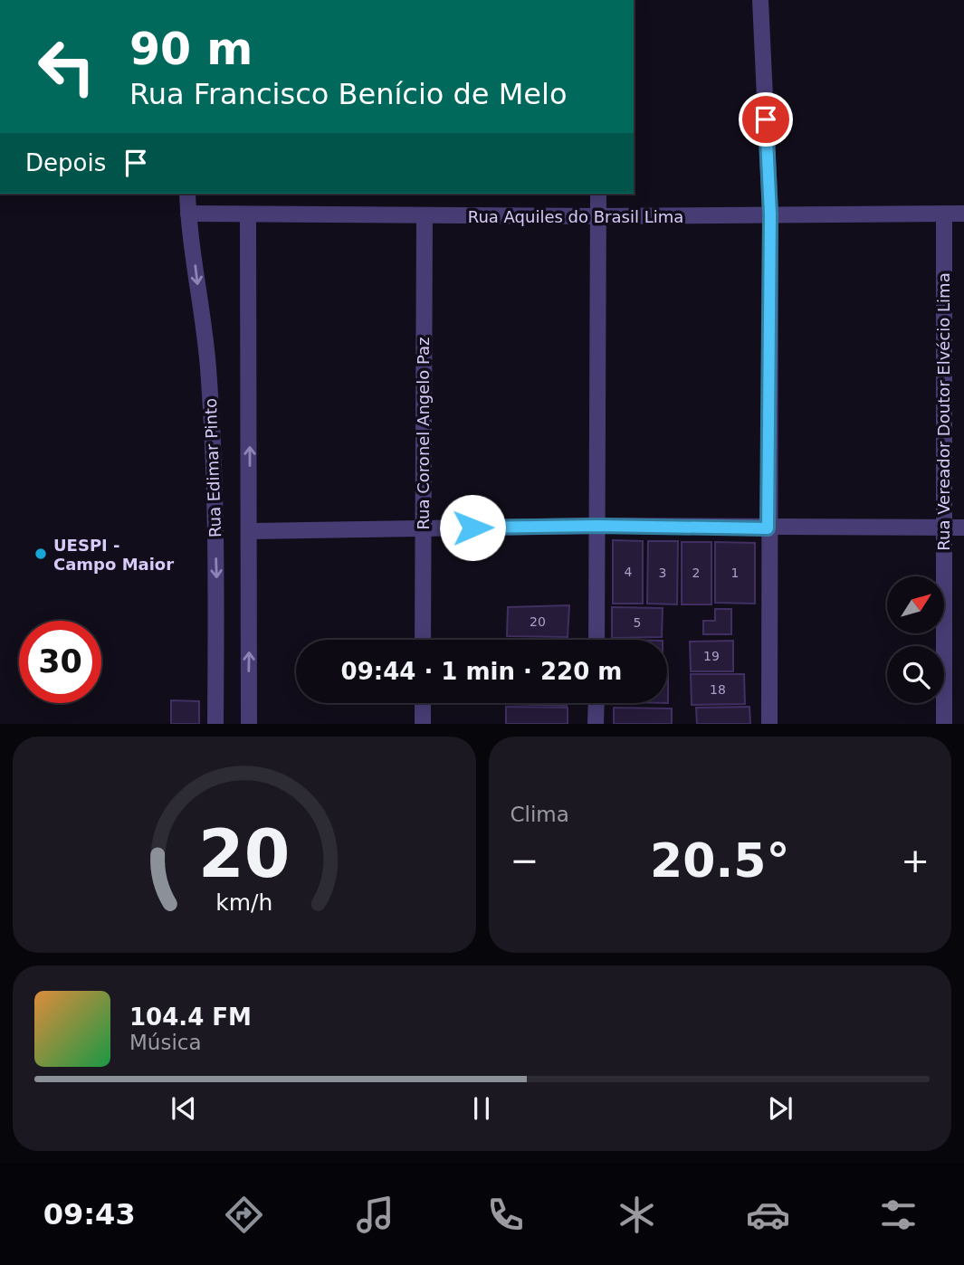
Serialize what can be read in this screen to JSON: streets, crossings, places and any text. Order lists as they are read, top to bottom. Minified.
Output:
{"streets":{"street":["Rua Aquiles do Brasil Lima","Rua Vereador Doutor Elvécio Lima","Rua Coronel Angelo Paz","Rua Edimar Pinto"]},"crossings":[["Rua Aquiles do Brasil Lima","Rua Vereador Doutor Elvécio Lima"],["Rua Aquiles do Brasil Lima","Rua Coronel Angelo Paz"],["Rua Aquiles do Brasil Lima","Rua Edimar Pinto"]],"places":["UESPI - Campo Maior"],"house_numbers":["4","3","2","1","20","5","19","18"],"north":"top right","page":{"turn":["90 m","Rua Francisco Benício de Melo"],"then":"Depois","limit":"30","trip":"09:44 · 1 min · 220 m","tile":"Clima","heat":["−","20.5°","+"],"song":["104.4 FM","Música"],"tabs":"09:43","gauge":["20","km/h"]}}
